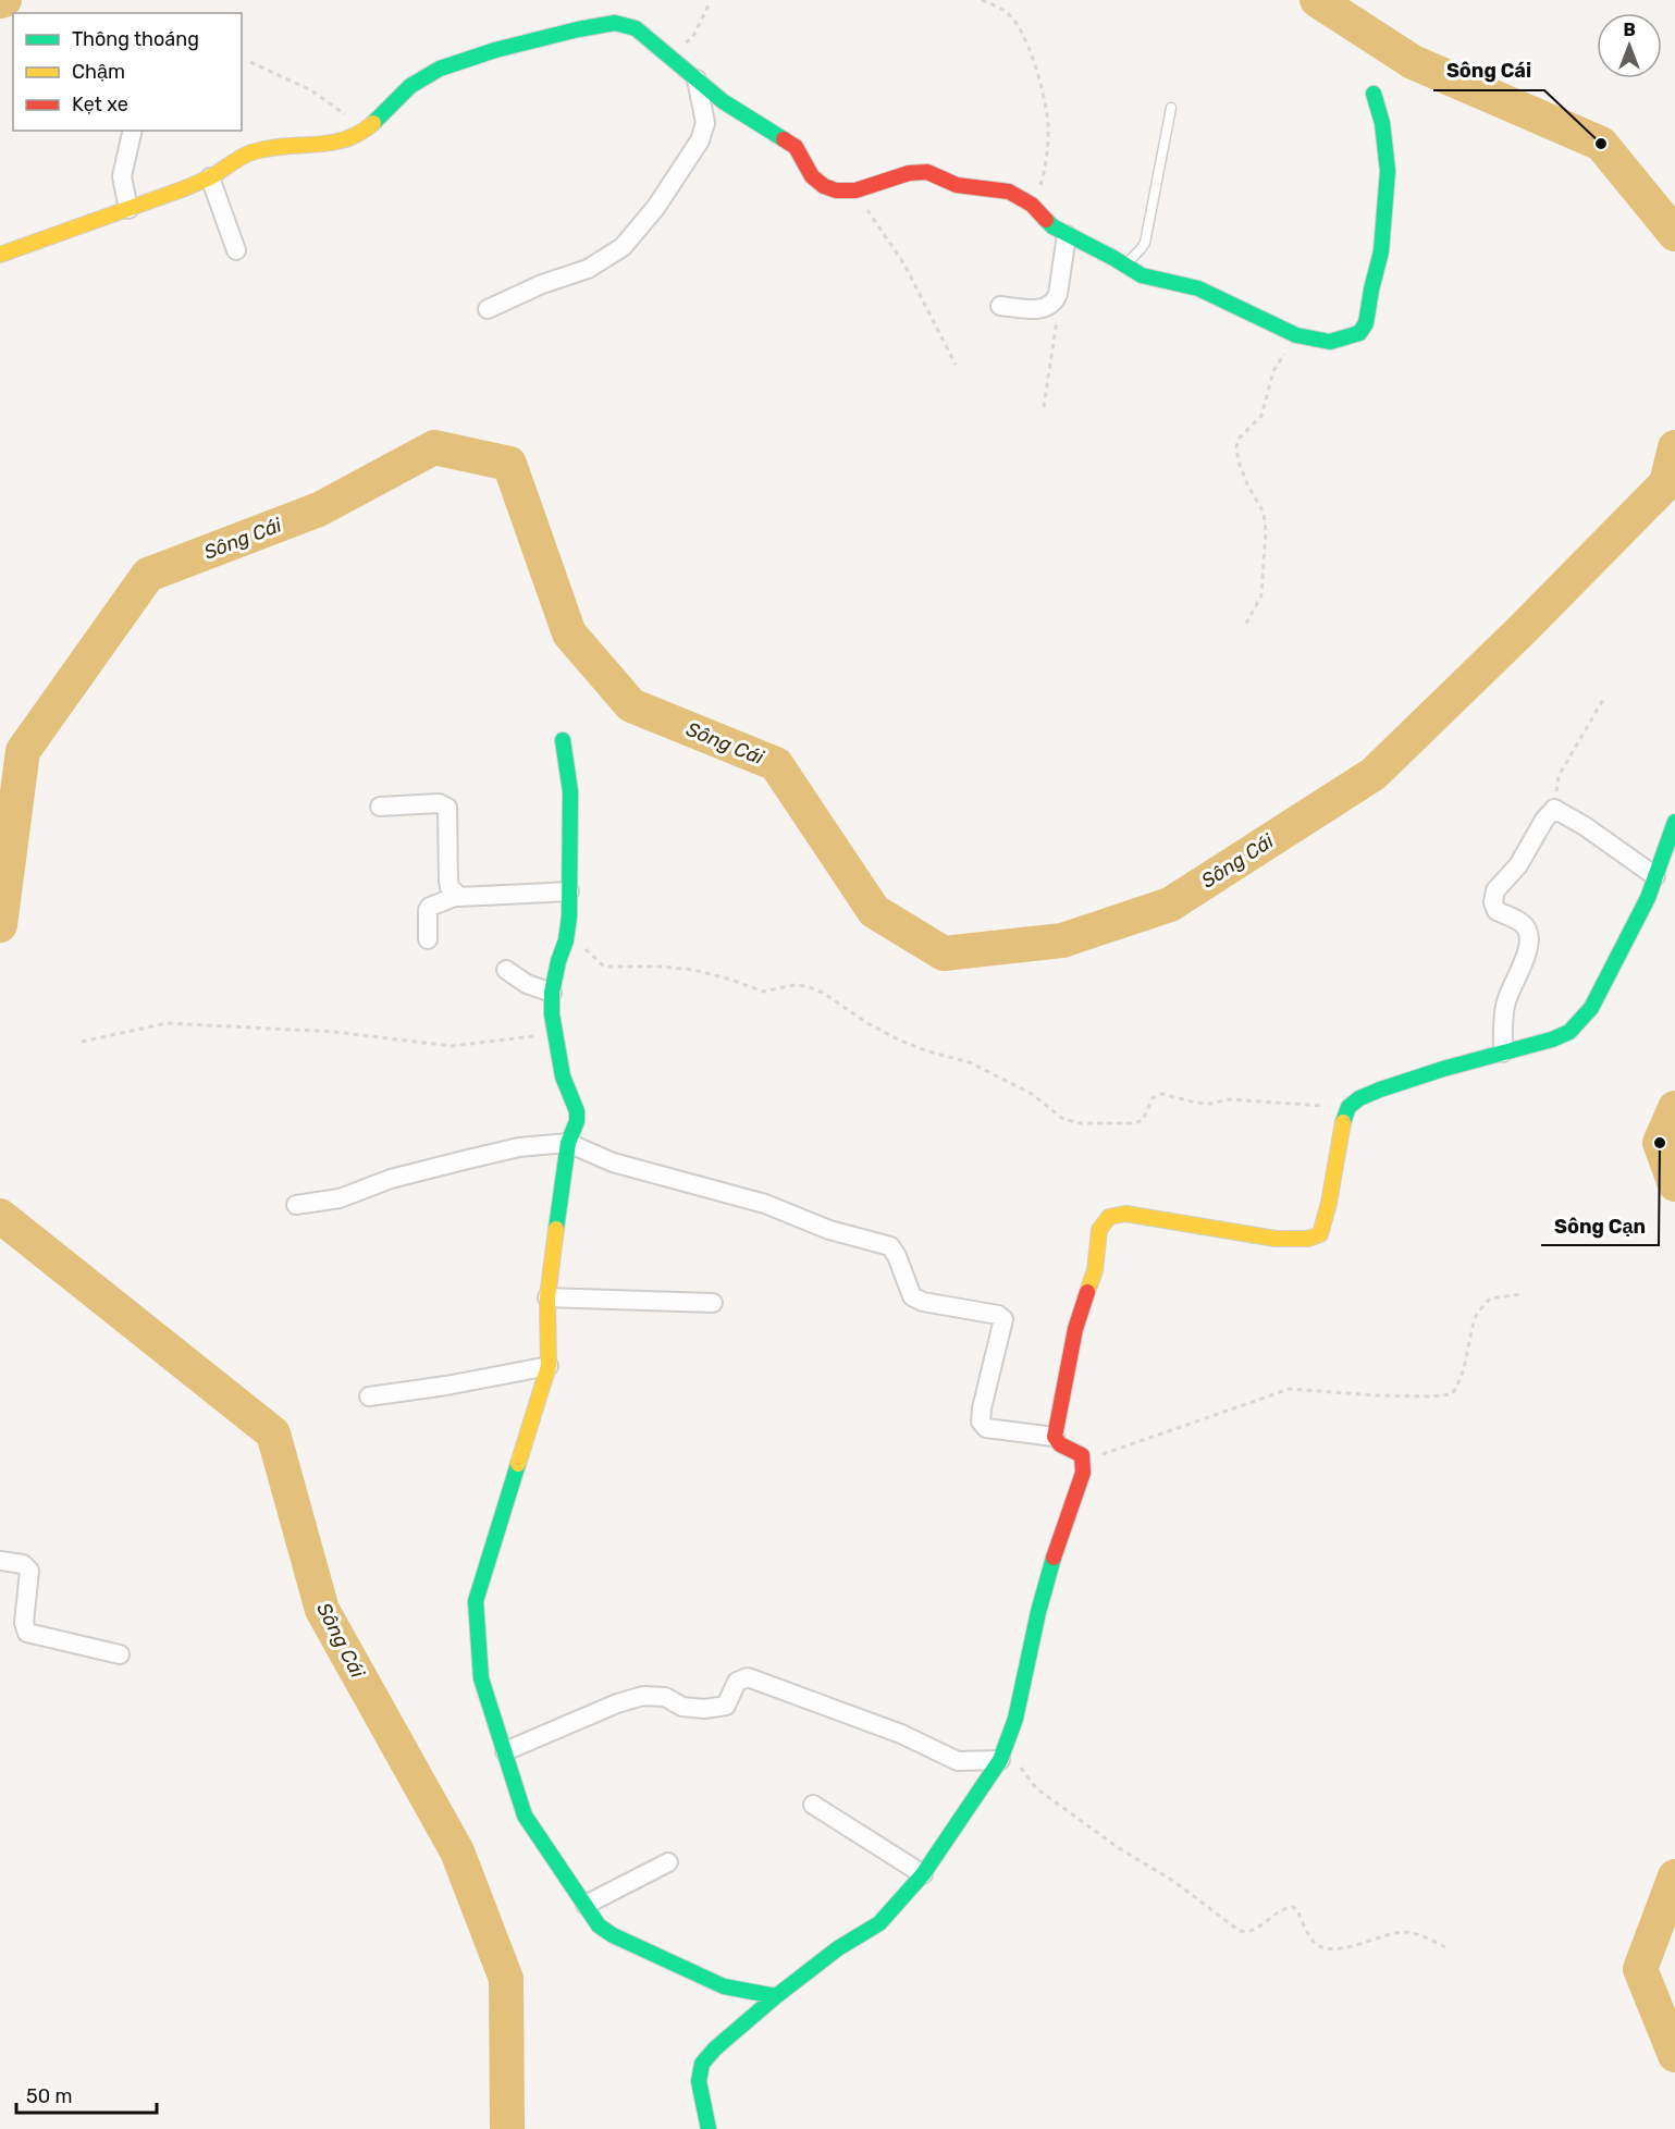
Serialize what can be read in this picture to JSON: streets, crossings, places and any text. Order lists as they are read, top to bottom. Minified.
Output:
{"water":["Sông Cái"],"places":["Sông Cái","Sông Cạn"],"legend":["Thông thoáng","Chậm","Kẹt xe"],"scale_bar":"50 m","north":"top"}
